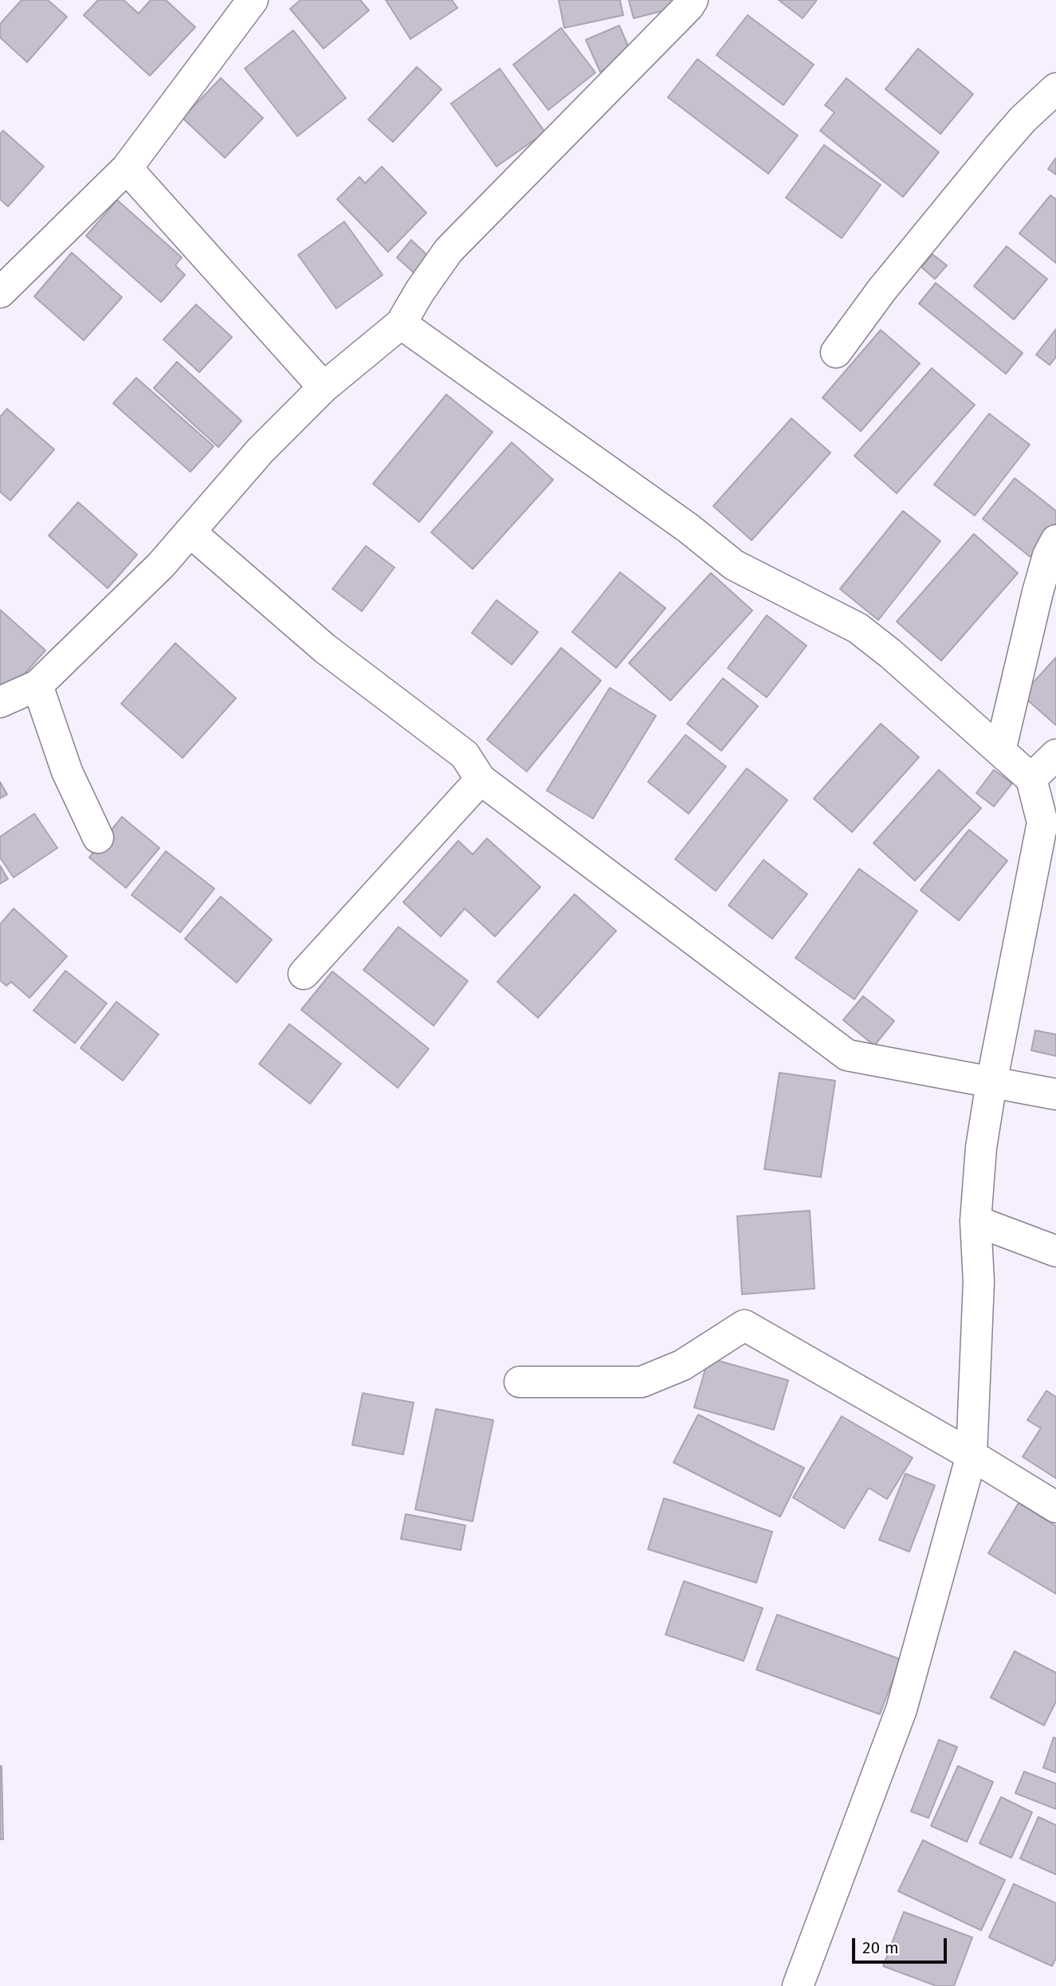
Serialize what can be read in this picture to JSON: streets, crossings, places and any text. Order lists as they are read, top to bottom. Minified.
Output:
{"scale_bar":"20 m"}
